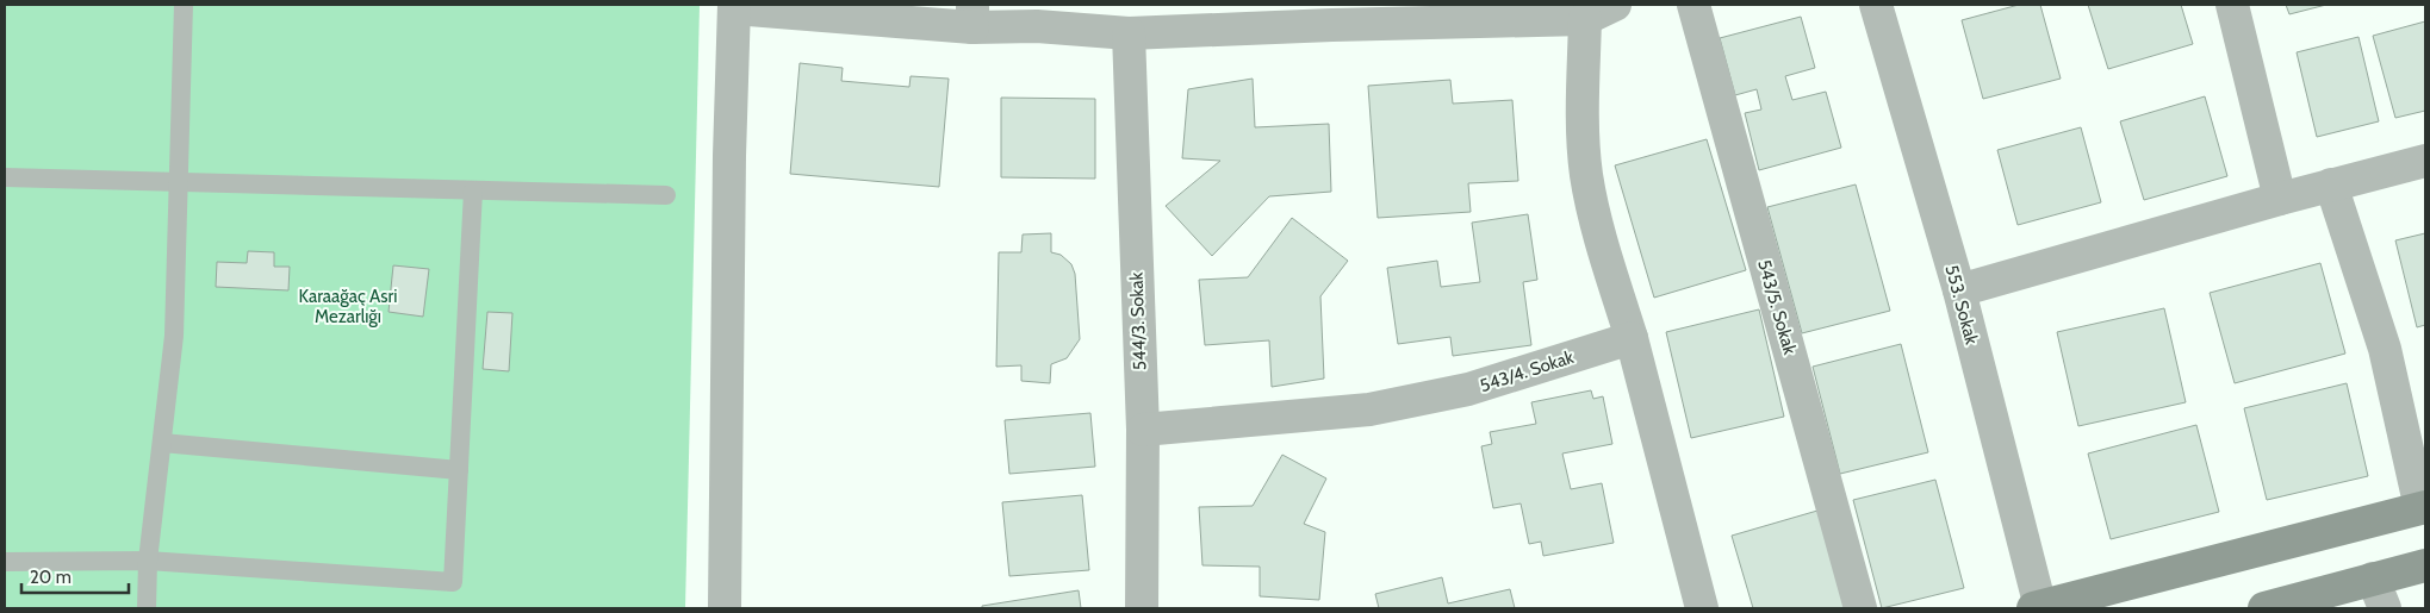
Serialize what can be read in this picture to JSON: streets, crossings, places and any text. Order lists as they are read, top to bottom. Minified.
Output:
{"streets":{"street":["553. Sokak","543/5. Sokak","544/3. Sokak","543/4. Sokak"]},"crossings":[["544/3. Sokak","543/4. Sokak"]],"parks":["Karaağaç Asri Mezarlığı"],"scale_bar":"20 m"}
